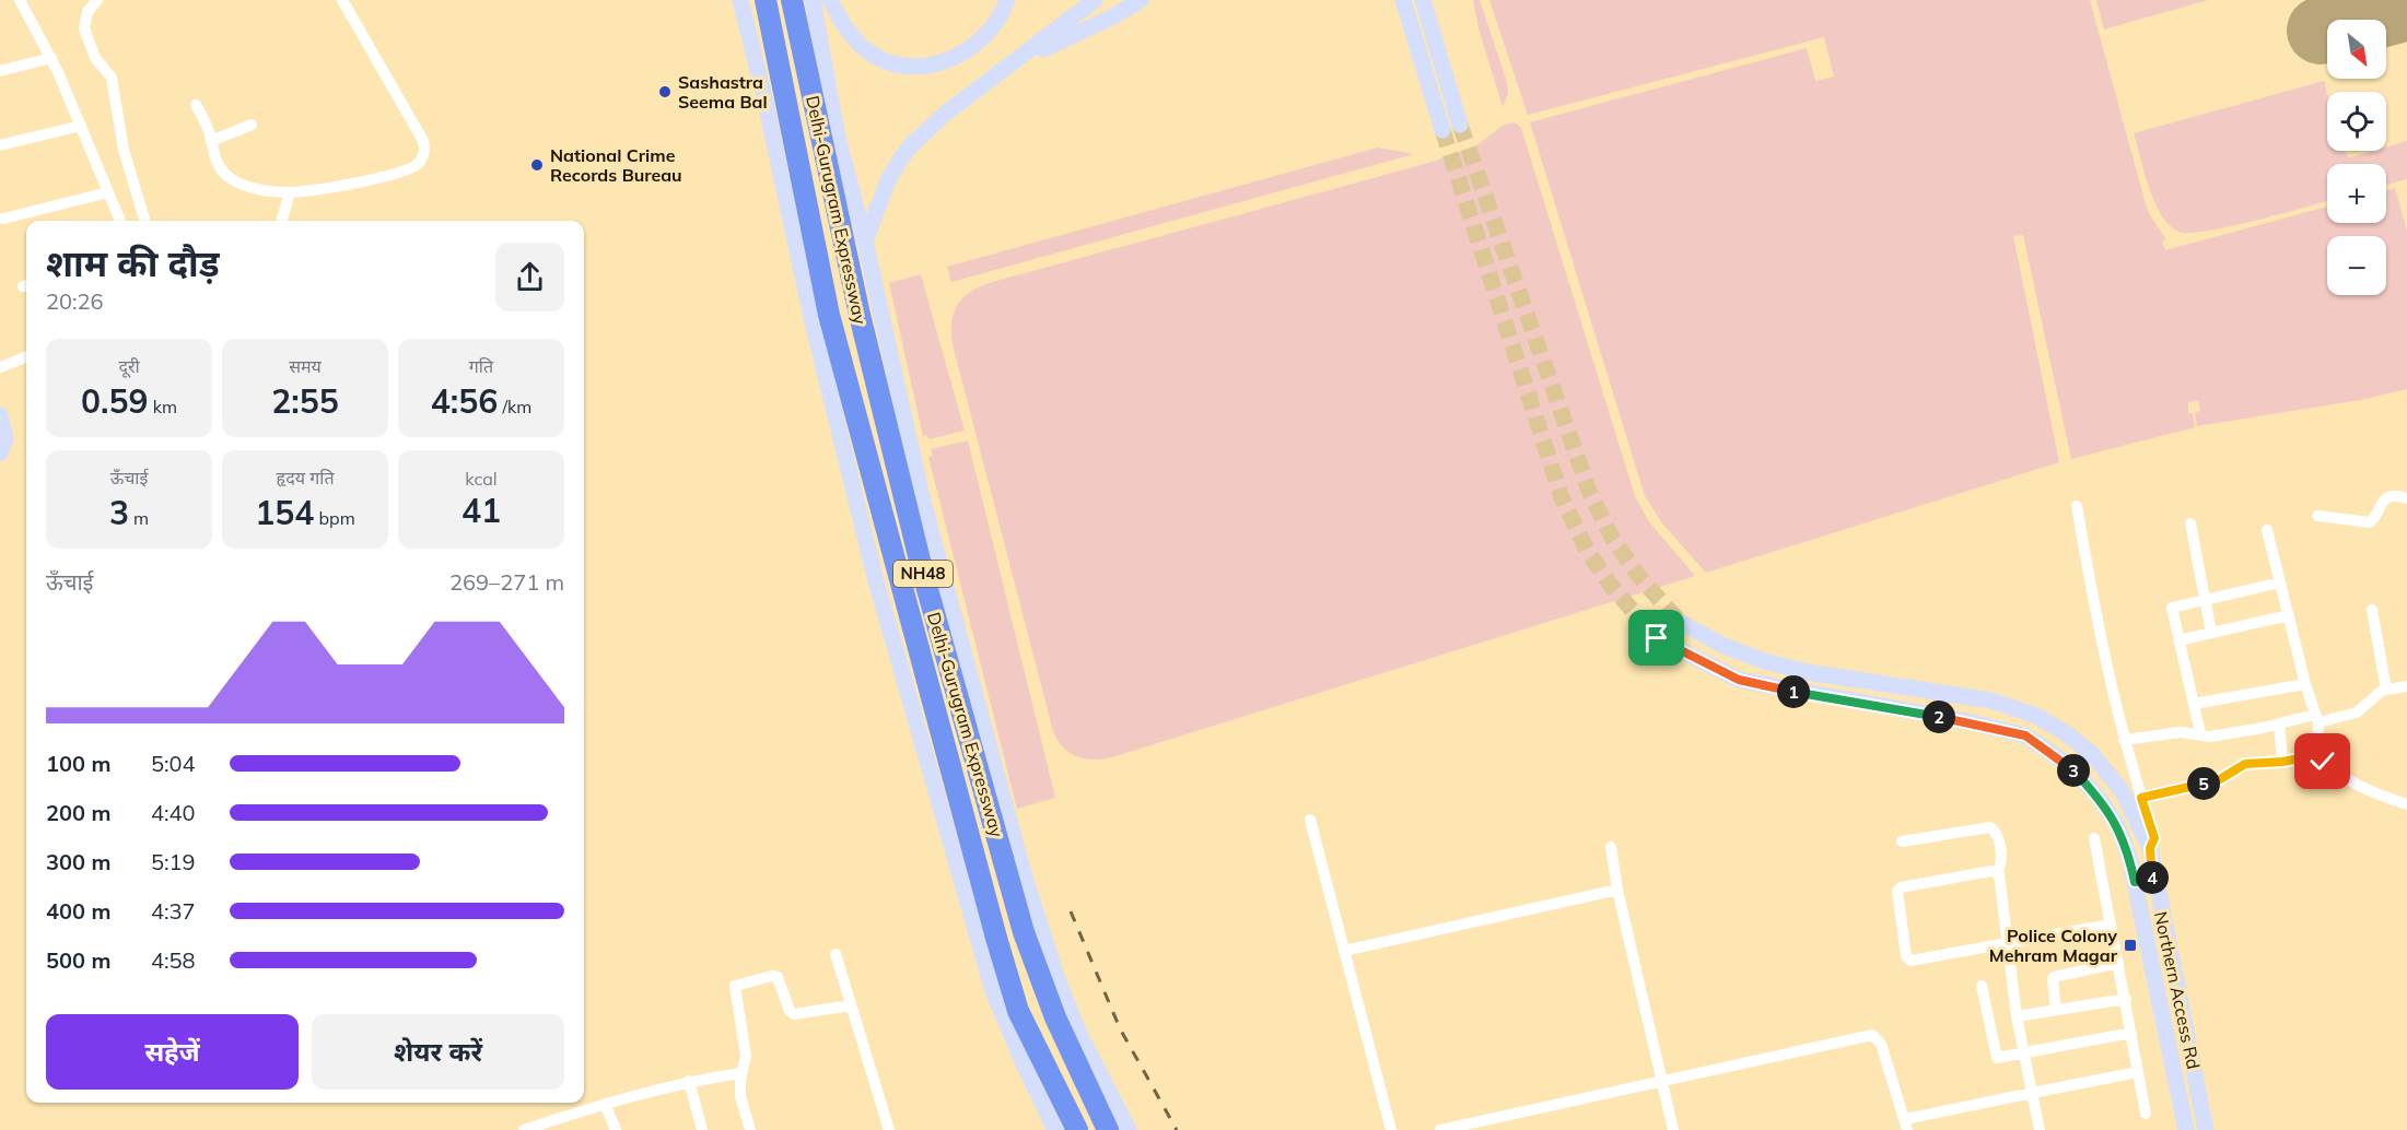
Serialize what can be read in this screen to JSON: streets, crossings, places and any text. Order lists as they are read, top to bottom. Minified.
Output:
{"streets":{"highway":["Delhi-Gurugram Expressway","NH48"],"main road":["Northern Access Rd"]},"places":{"other":["Sashastra Seema Bal","National Crime Records Bureau"],"transit":["Police Colony Mehram Magar"]},"north":"bottom right","page":{"map_buttons":["+","−"],"heading":["शाम की दौड़","20:26"],"stats":[["दूरी","0.59 km"],["समय","2:55"],["गति","4:56 /km"],["ऊँचाई","3 m"],["हृदय गति","154 bpm"],["kcal","41"]],"chart":["ऊँचाई","269–271 m"],"pins":["1","2","3","5","4"],"list":[{"name":"100 m","note":"5:04"},{"name":"200 m","note":"4:40"},{"name":"300 m","note":"5:19"},{"name":"400 m","note":"4:37"},{"name":"500 m","note":"4:58"}],"buttons":["सहेजें","शेयर करें"]}}
